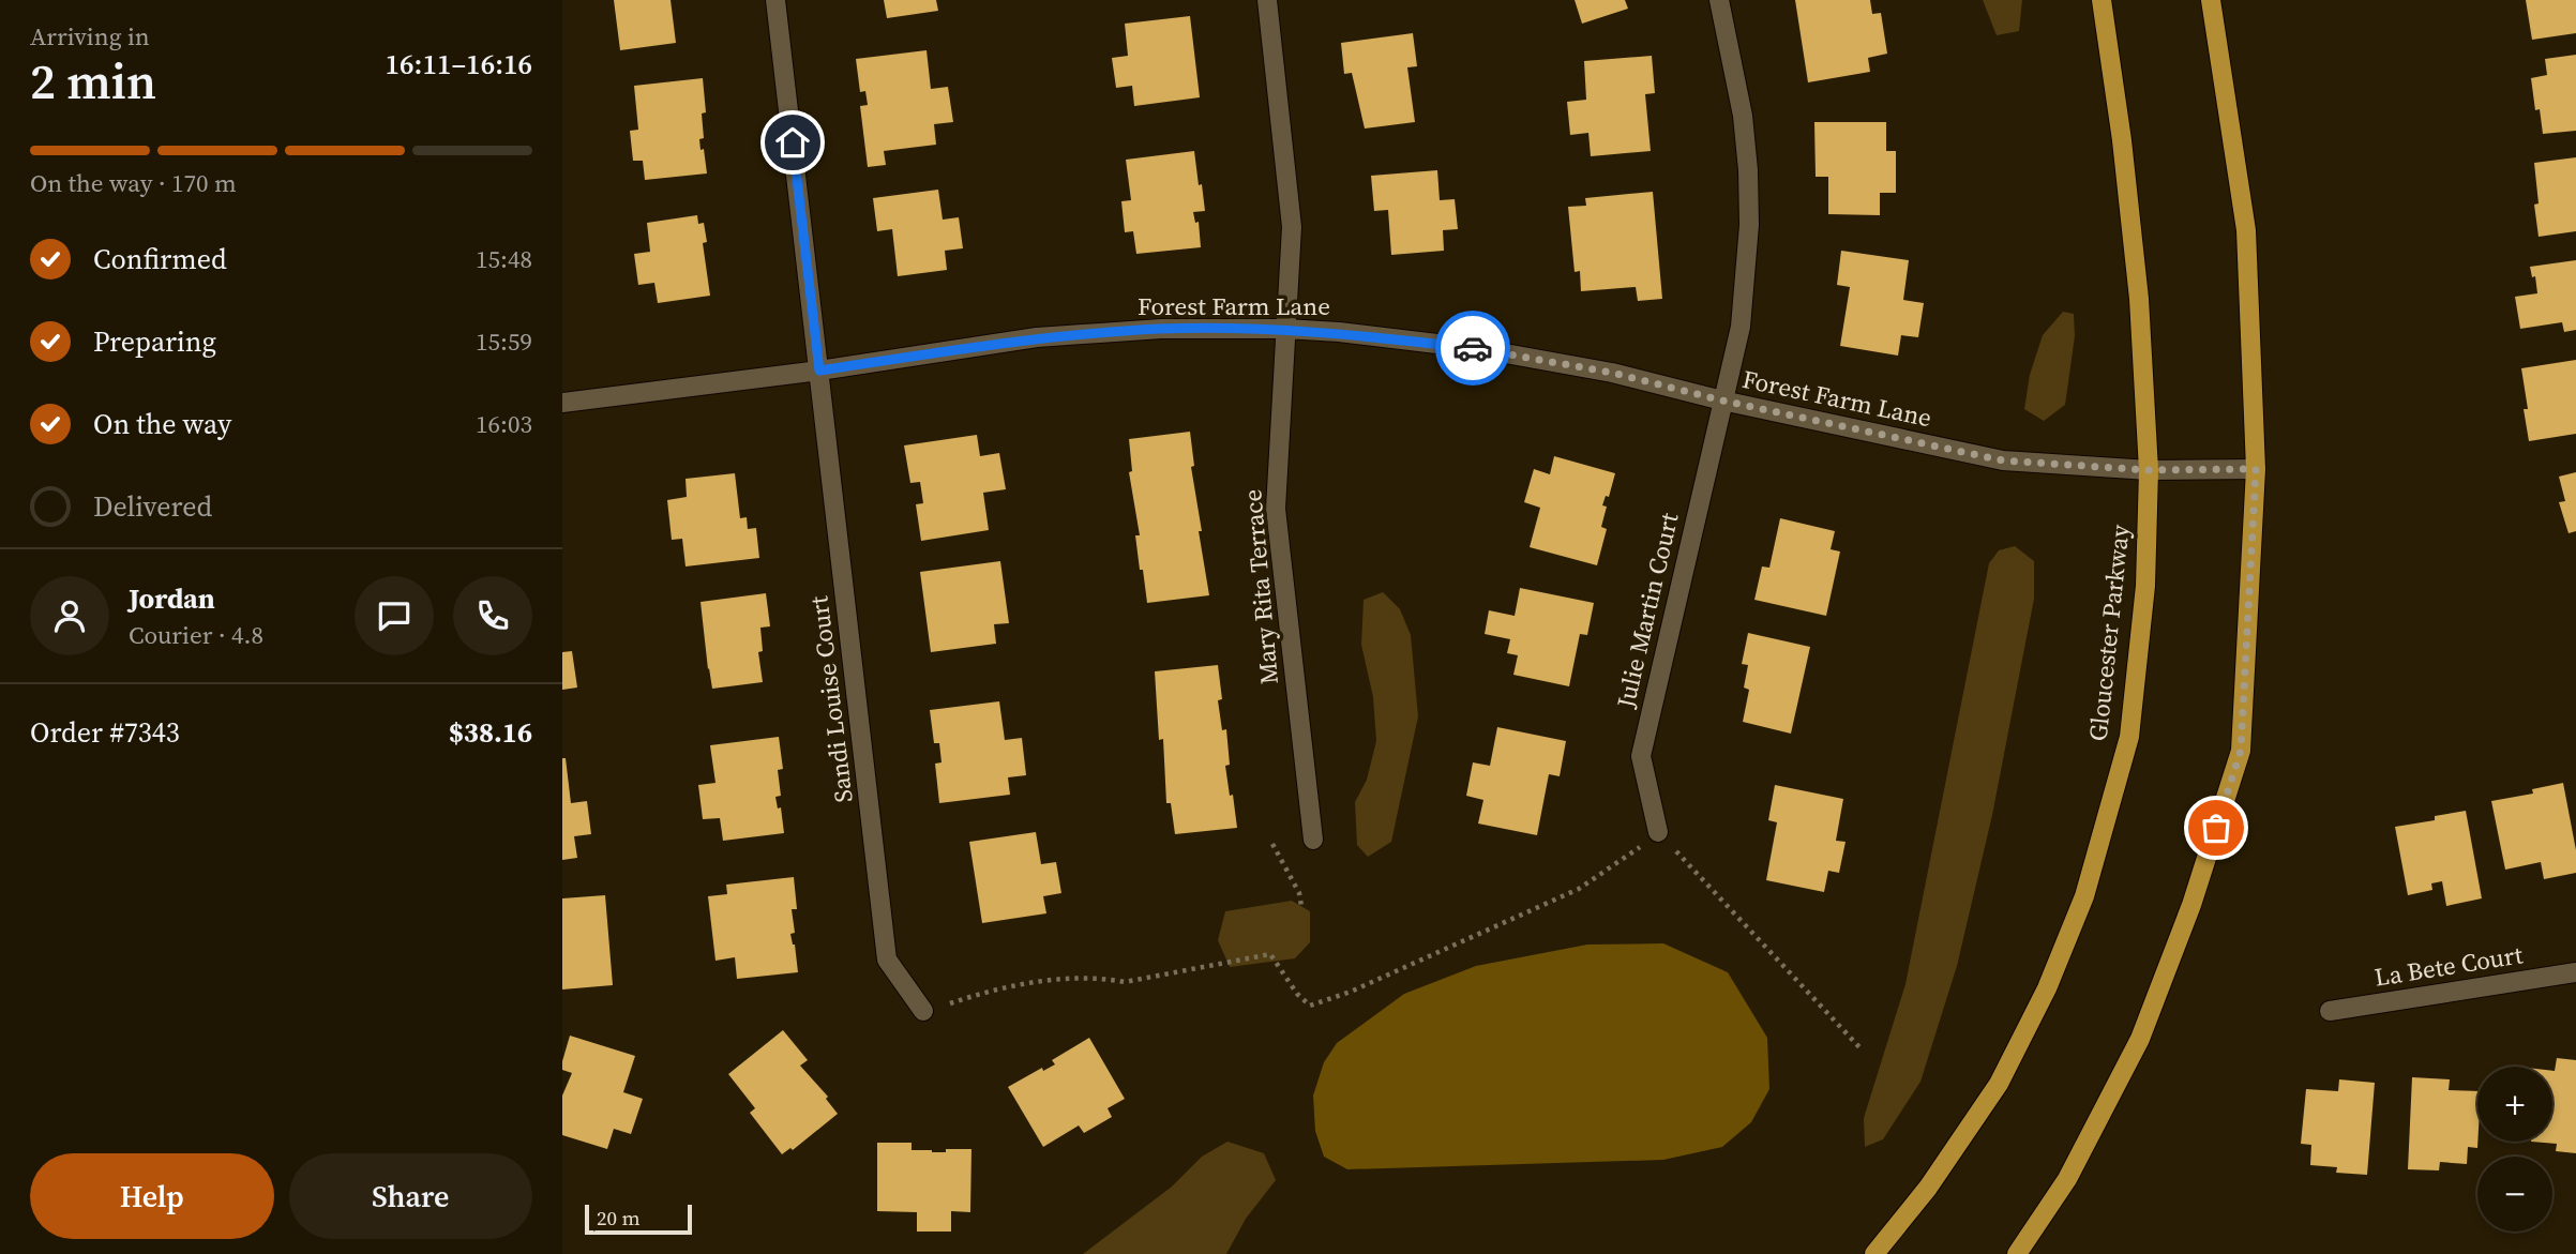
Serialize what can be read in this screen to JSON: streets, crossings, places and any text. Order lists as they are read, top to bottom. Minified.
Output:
{"streets":{"main road":["Gloucester Parkway"],"street":["Forest Farm Lane","Mary Rita Terrace","Julie Martin Court","Sandi Louise Court","La Bete Court"]},"crossings":[["Forest Farm Lane","Mary Rita Terrace"],["Forest Farm Lane","Julie Martin Court"],["Forest Farm Lane","Gloucester Parkway"],["Forest Farm Lane","Sandi Louise Court"]],"scale_bar":"20 m","page":{"heading":["2 min","Arriving in","16:11–16:16"],"panel":["Jordan","Courier · 4.8","Order #7343","$38.16"],"bar":"On the way · 170 m","list":[["Confirmed","15:48"],["Preparing","15:59"],["On the way","16:03"],"Delivered"],"map_buttons":["+","−"],"buttons":["Help","Share"],"scale":"20 m"}}
